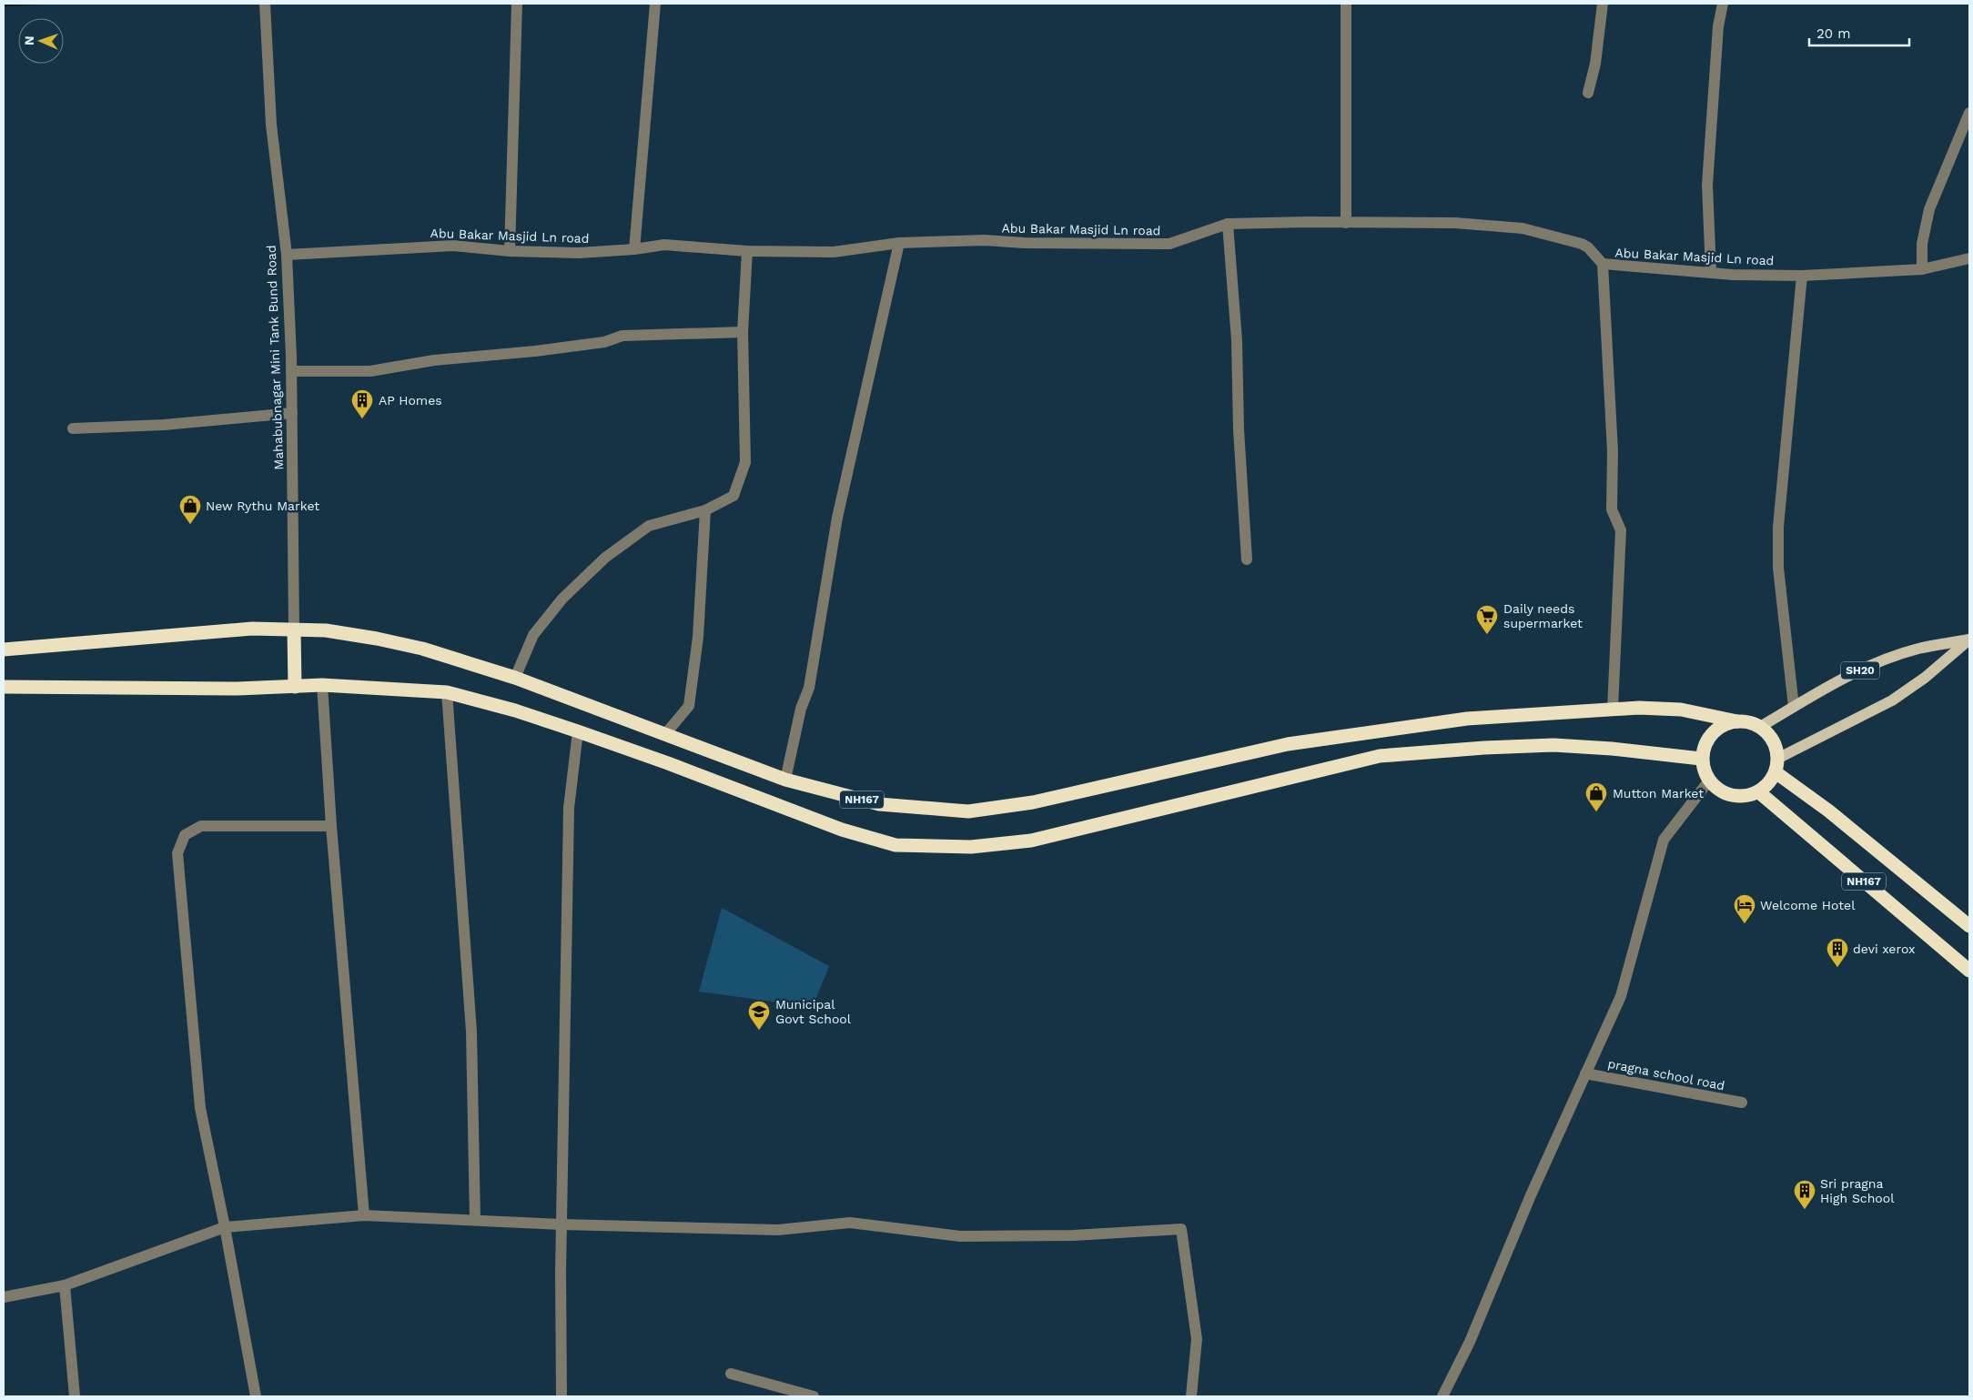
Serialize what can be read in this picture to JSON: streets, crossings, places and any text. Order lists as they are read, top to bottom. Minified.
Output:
{"streets":{"highway":["NH167"],"main road":["SH20"],"street":["Abu Bakar Masjid Ln road","Mahabubnagar Mini Tank Bund Road","pragna school road"]},"crossings":[["Abu Bakar Masjid Ln road","Mahabubnagar Mini Tank Bund Road"],["Mahabubnagar Mini Tank Bund Road","NH167"],["SH20","NH167"]],"places":{"building":["AP Homes","devi xerox","Sri pragna High School"],"shop":["New Rythu Market","Mutton Market"],"supermarket":["Daily needs supermarket"],"hotel":["Welcome Hotel"],"school or university":["Municipal Govt School"]},"scale_bar":"20 m","north":"left"}
